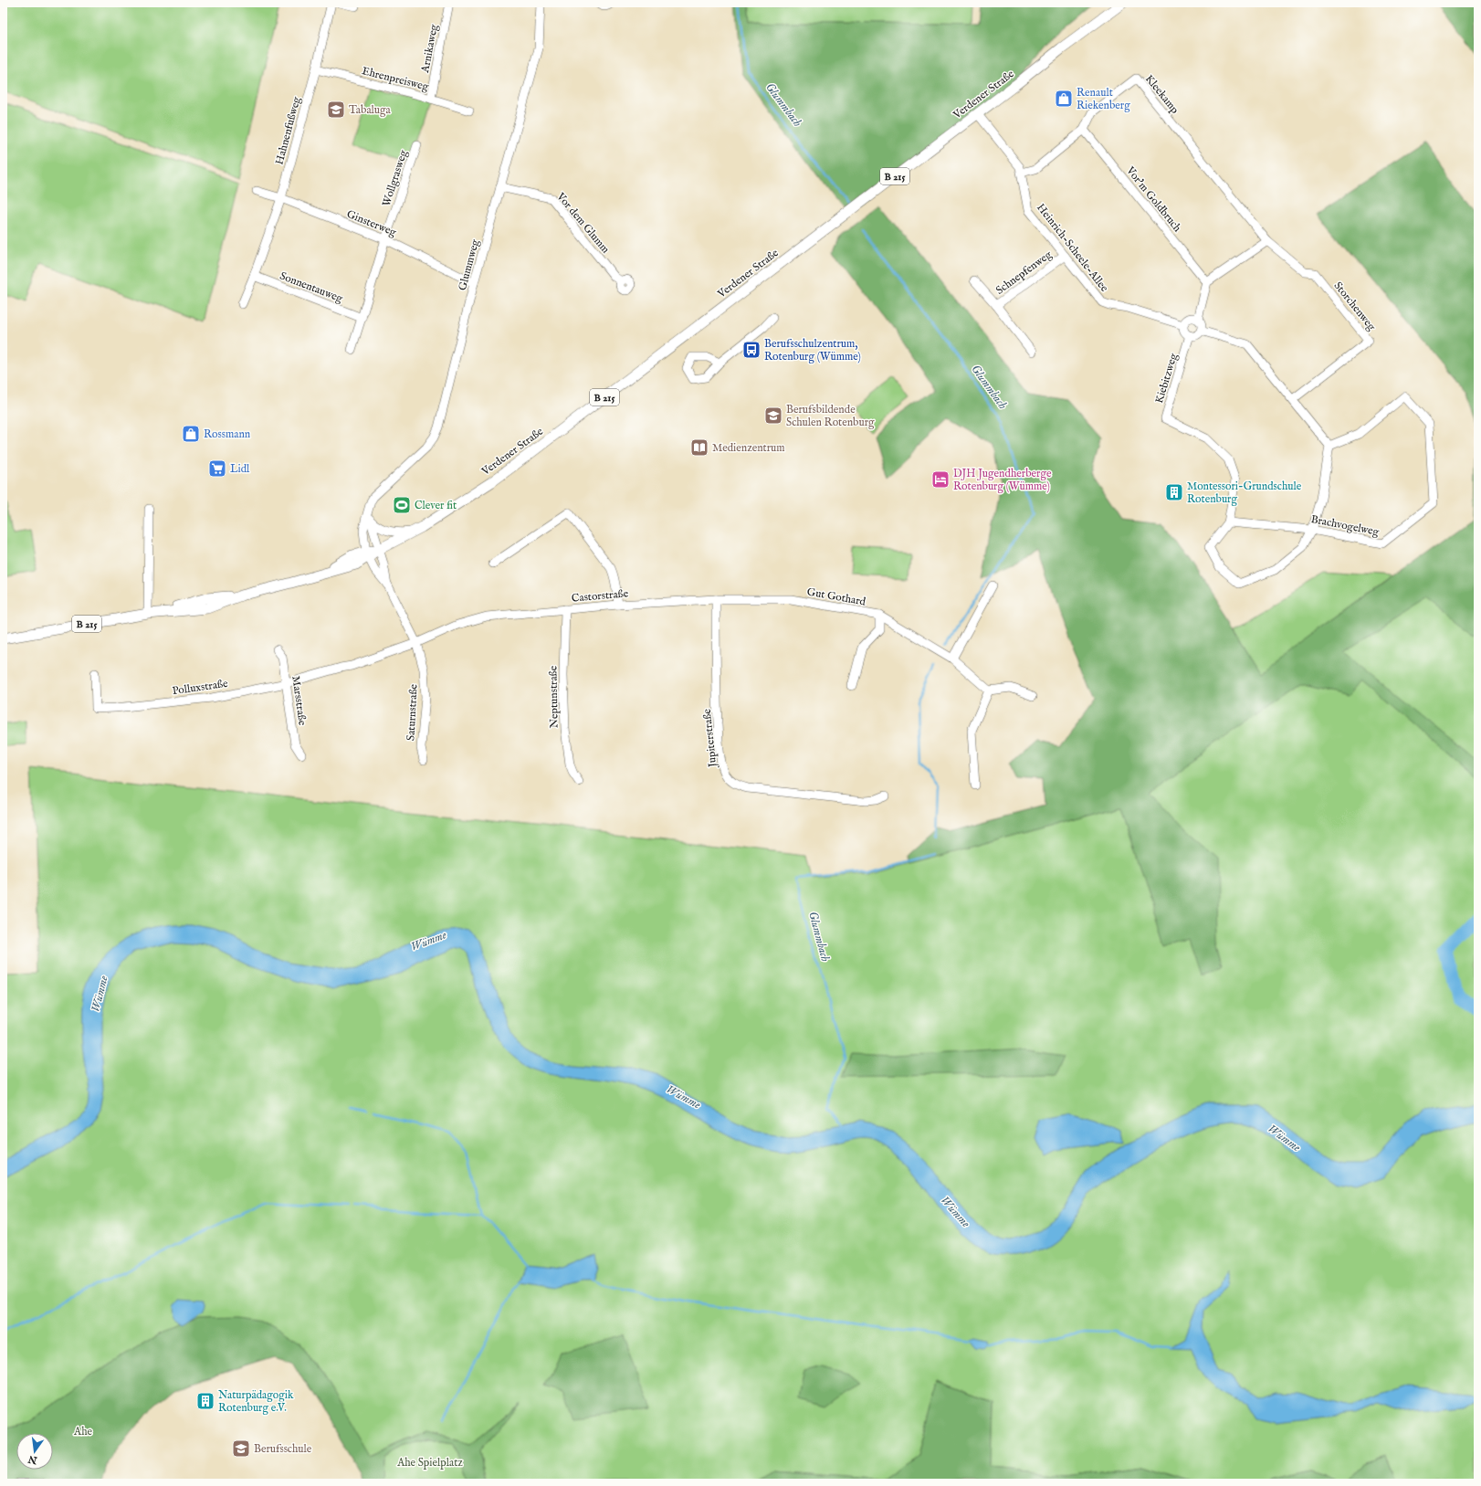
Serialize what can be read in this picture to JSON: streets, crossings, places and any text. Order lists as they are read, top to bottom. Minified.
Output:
{"streets":{"main road":["Verdener Straße","B 215"],"street":["Arnikaweg","Ehrenpreisweg","Kleekamp","Hahnenfußweg","Wollgrasweg","Vor'm Goldbruch","Ginsterweg","Vor dem Glumm","Heinrich-Scheele-Allee","Glummweg","Schnepfenweg","Sonnentauweg","Storchenweg","Kiebitzweg","Brachvogelweg","Castorstraße","Gut Gothard","Polluxstraße","Neptunstraße","Marsstraße","Saturnstraße","Jupiterstraße"]},"crossings":[["Arnikaweg","Ehrenpreisweg"],["Ehrenpreisweg","Hahnenfußweg"],["Verdener Straße","Heinrich-Scheele-Allee"],["Verdener Straße","Glummweg"],["Verdener Straße","Saturnstraße"],["Kleekamp","Vor'm Goldbruch"],["Kleekamp","Heinrich-Scheele-Allee"],["Kleekamp","Storchenweg"],["Hahnenfußweg","Ginsterweg"],["Wollgrasweg","Ginsterweg"],["Ginsterweg","Glummweg"],["Vor dem Glumm","Glummweg"],["Heinrich-Scheele-Allee","Schnepfenweg"],["Heinrich-Scheele-Allee","Kiebitzweg"],["Glummweg","Saturnstraße"],["Kiebitzweg","Brachvogelweg"],["Castorstraße","Gut Gothard"],["Castorstraße","Polluxstraße"],["Castorstraße","Neptunstraße"],["Castorstraße","Saturnstraße"],["Castorstraße","Jupiterstraße"],["Polluxstraße","Marsstraße"],["Polluxstraße","Saturnstraße"]],"water":["Glummbach","Wümme"],"parks":["Ahe","Ahe Spielplatz"],"places":{"shop":["Renault Riekenberg","Rossmann"],"school or university":["Tabaluga","Berufsbildende Schulen Rotenburg","Berufsschule"],"bus stop":["Berufsschulzentrum, Rotenburg (Wümme)"],"library":["Medienzentrum"],"supermarket":["Lidl"],"hotel":["DJH Jugendherberge Rotenburg (Wümme)"],"building":["Montessori-Grundschule Rotenburg","Naturpädagogik Rotenburg e.V."],"sports":["Clever fit"]},"north":"bottom"}
